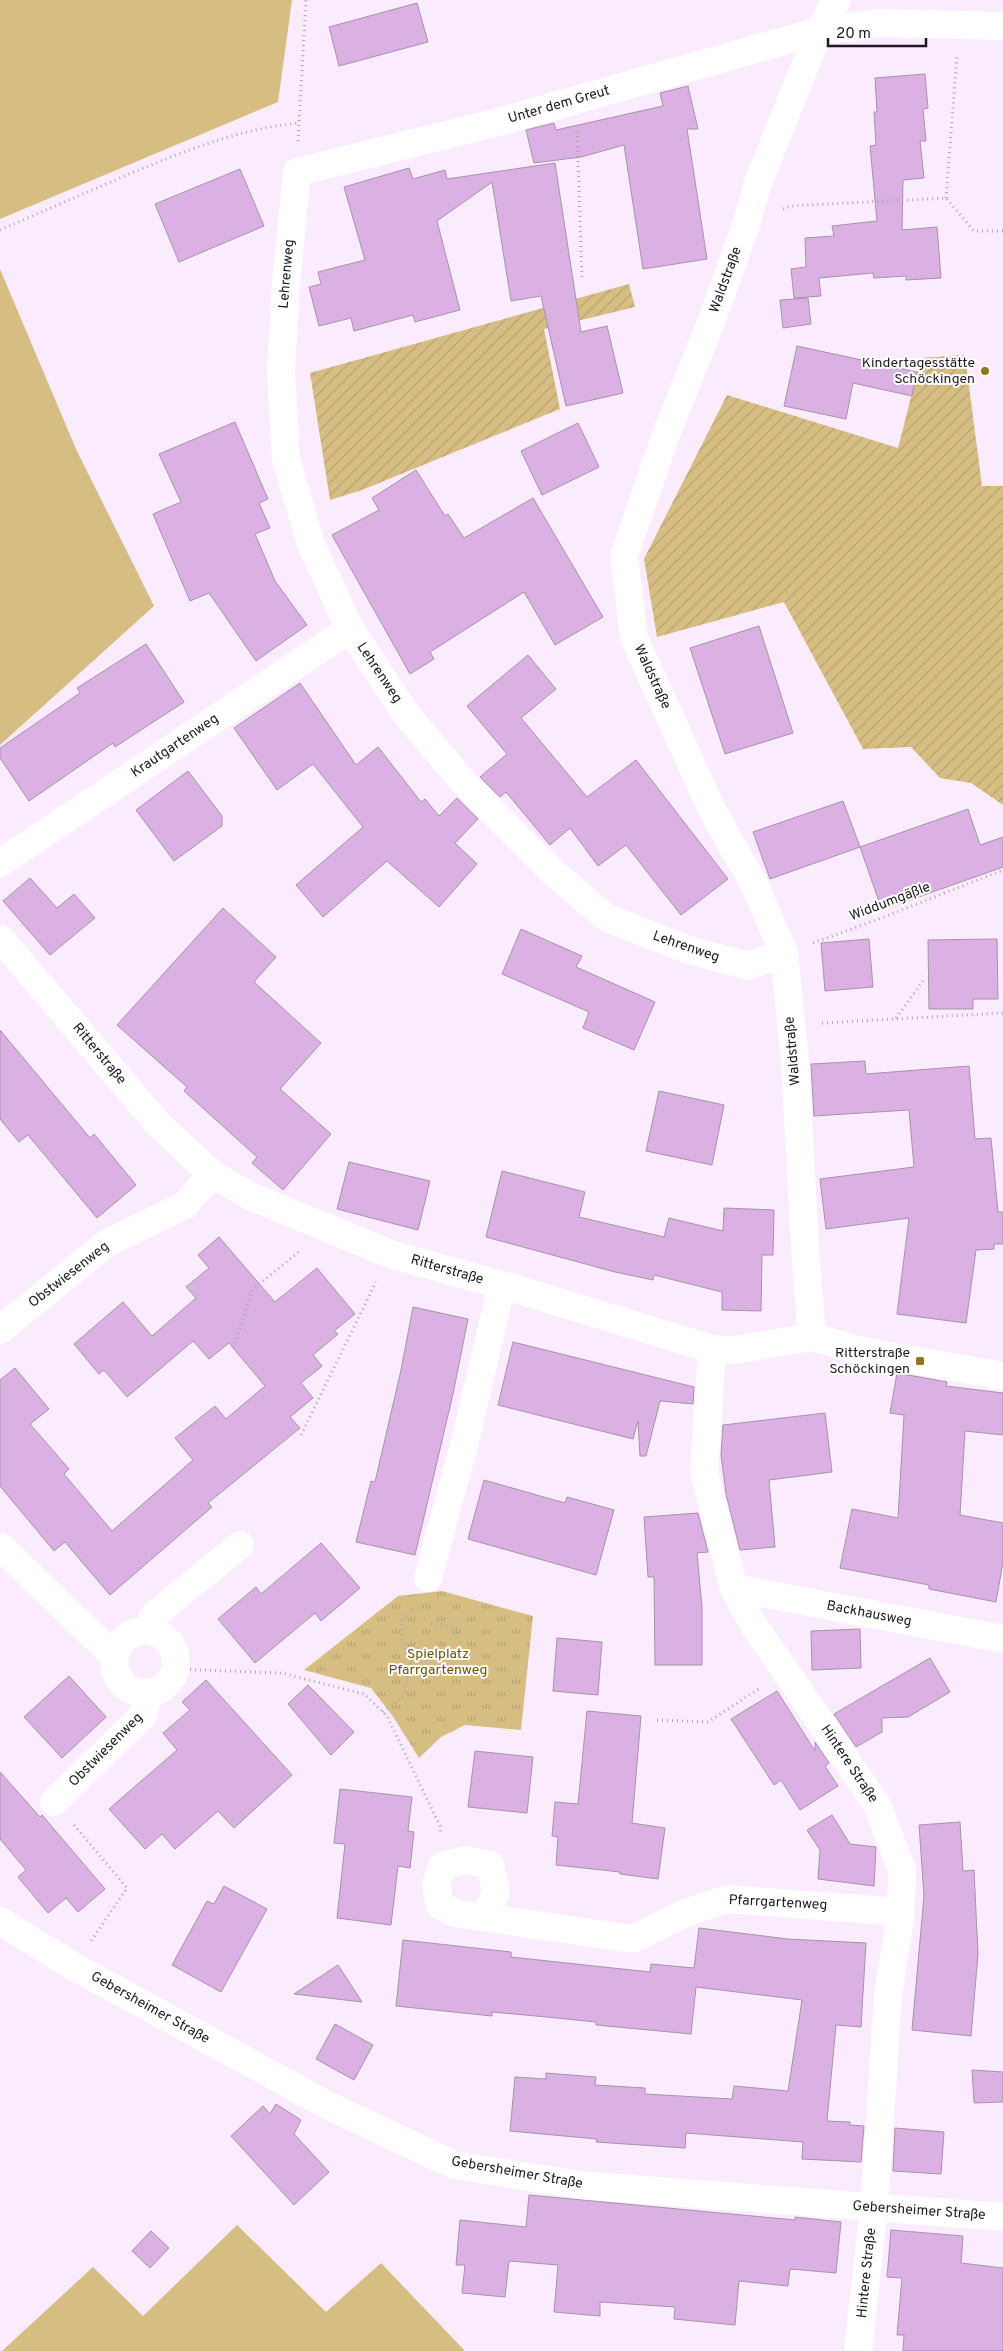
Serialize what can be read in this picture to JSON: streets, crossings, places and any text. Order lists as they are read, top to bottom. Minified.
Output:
{"streets":{"street":["Unter dem Greut","Lehrenweg","Waldstraße","Krautgartenweg","Ritterstraße","Obstwiesenweg","Backhausweg","Hintere Straße","Pfarrgartenweg","Gebersheimer Straße"],"path":["Widdumgäßle"]},"crossings":[["Unter dem Greut","Lehrenweg"],["Unter dem Greut","Waldstraße"],["Lehrenweg","Waldstraße"],["Lehrenweg","Krautgartenweg"],["Lehrenweg","Widdumgäßle"],["Waldstraße","Widdumgäßle"],["Waldstraße","Ritterstraße"],["Ritterstraße","Obstwiesenweg"],["Ritterstraße","Hintere Straße"],["Backhausweg","Hintere Straße"],["Hintere Straße","Pfarrgartenweg"],["Hintere Straße","Gebersheimer Straße"]],"parks":["Spielplatz Pfarrgartenweg"],"places":{"other":["Kindertagesstätte Schöckingen"],"transit":["Ritterstraße Schöckingen"]},"scale_bar":"20 m"}
